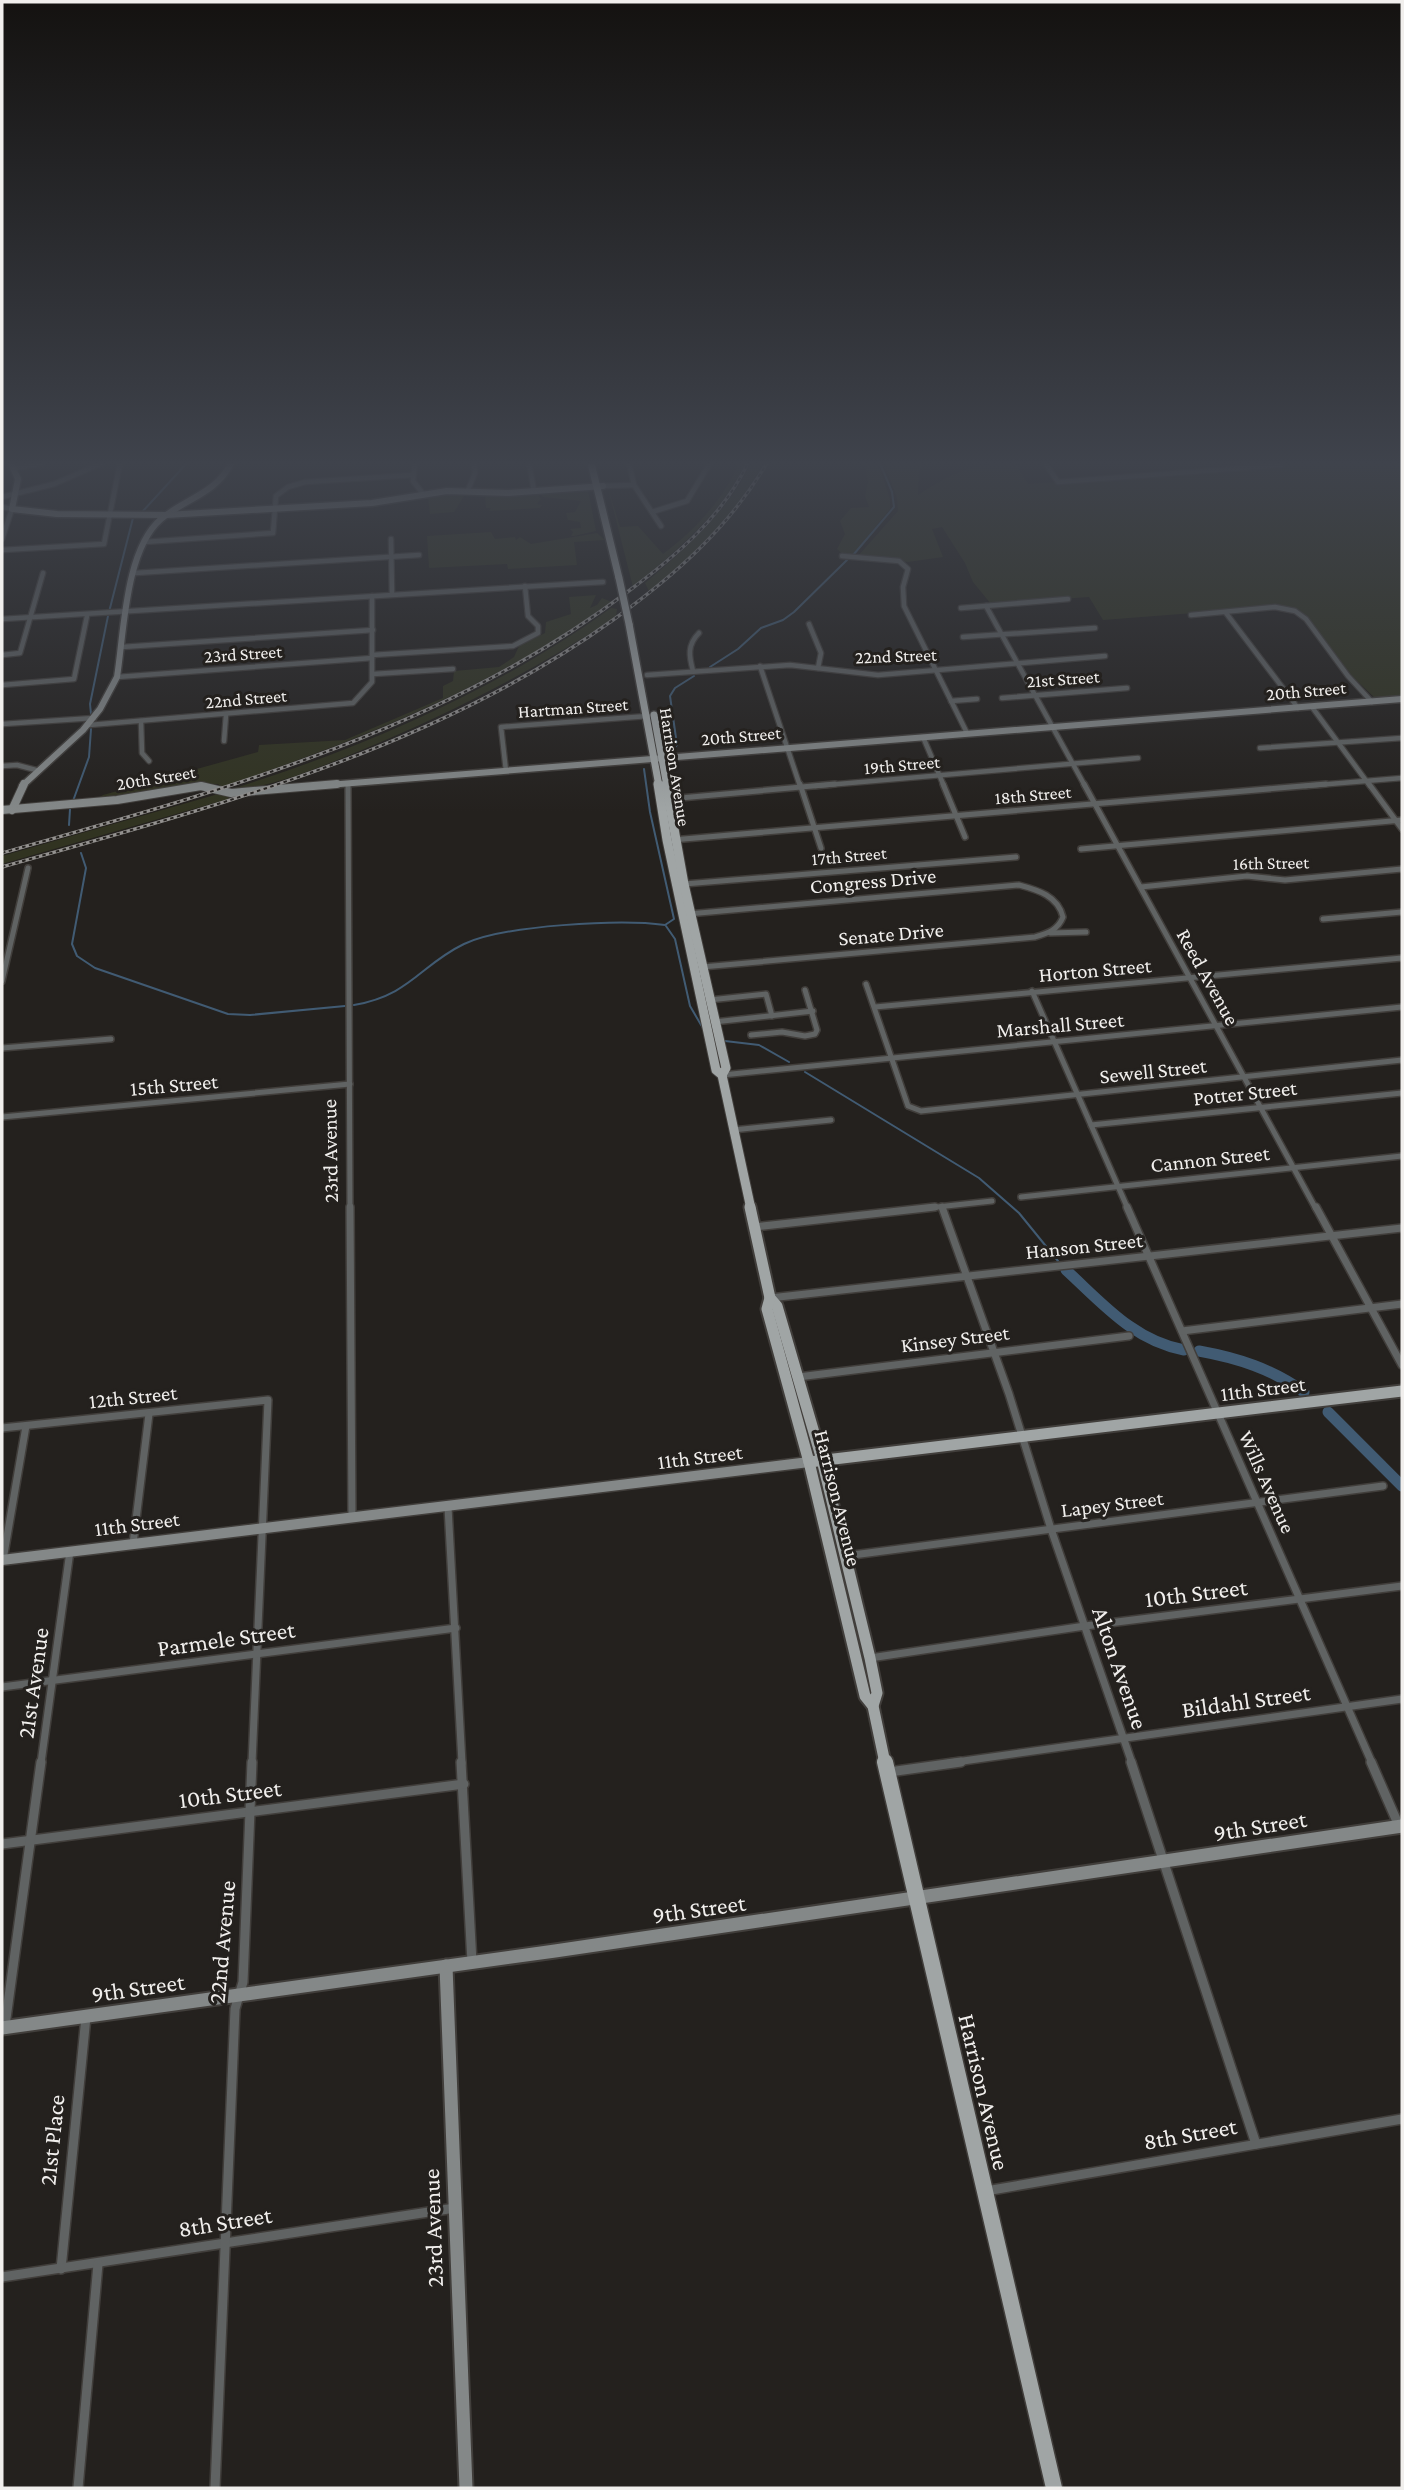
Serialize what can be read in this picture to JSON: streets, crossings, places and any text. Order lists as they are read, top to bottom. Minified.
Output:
{"streets":{"main road":["Harrison Avenue","11th Street"],"street":["23rd Street","22nd Street","21st Street","20th Street","Hartman Street","19th Street","18th Street","17th Street","16th Street","Congress Drive","Senate Drive","Horton Street","Reed Avenue","Marshall Street","Sewell Street","15th Street","Potter Street","23rd Avenue","Cannon Street","Hanson Street","Kinsey Street","12th Street","Wills Avenue","Lapey Street","10th Street","Parmele Street","Alton Avenue","21st Avenue","Bildahl Street","9th Street","22nd Avenue","8th Street","21st Place"]},"crossings":[["22nd Street","Harrison Avenue"],["22nd Street","Reed Avenue"],["21st Street","Reed Avenue"],["20th Street","Hartman Street"],["20th Street","Harrison Avenue"],["20th Street","Reed Avenue"],["20th Street","23rd Avenue"],["Hartman Street","Harrison Avenue"],["19th Street","Harrison Avenue"],["19th Street","Reed Avenue"],["Harrison Avenue","18th Street"],["Harrison Avenue","17th Street"],["Harrison Avenue","Congress Drive"],["Harrison Avenue","Senate Drive"],["Harrison Avenue","Marshall Street"],["Harrison Avenue","Hanson Street"],["Harrison Avenue","Kinsey Street"],["Harrison Avenue","11th Street"],["Harrison Avenue","Lapey Street"],["Harrison Avenue","10th Street"],["Harrison Avenue","Bildahl Street"],["Harrison Avenue","9th Street"],["Harrison Avenue","8th Street"],["18th Street","Reed Avenue"],["16th Street","Reed Avenue"],["Congress Drive","Senate Drive"],["Horton Street","Reed Avenue"],["Horton Street","Wills Avenue"],["Reed Avenue","Marshall Street"],["Reed Avenue","Sewell Street"],["Reed Avenue","Potter Street"],["Reed Avenue","Cannon Street"],["Reed Avenue","Hanson Street"],["Marshall Street","Sewell Street"],["Marshall Street","Wills Avenue"],["Sewell Street","Wills Avenue"],["15th Street","23rd Avenue"],["Potter Street","Wills Avenue"],["23rd Avenue","11th Street"],["23rd Avenue","9th Street"],["23rd Avenue","8th Street"],["Cannon Street","Wills Avenue"],["Hanson Street","Wills Avenue"],["Hanson Street","Alton Avenue"],["Kinsey Street","Alton Avenue"],["11th Street","Wills Avenue"],["11th Street","Alton Avenue"],["11th Street","21st Avenue"],["11th Street","22nd Avenue"],["12th Street","22nd Avenue"],["Wills Avenue","Lapey Street"],["Wills Avenue","10th Street"],["Wills Avenue","Bildahl Street"],["Wills Avenue","9th Street"],["Lapey Street","Alton Avenue"],["10th Street","Alton Avenue"],["10th Street","21st Avenue"],["10th Street","22nd Avenue"],["Parmele Street","21st Avenue"],["Parmele Street","22nd Avenue"],["Alton Avenue","Bildahl Street"],["Alton Avenue","9th Street"],["Alton Avenue","8th Street"],["21st Avenue","9th Street"],["9th Street","22nd Avenue"],["9th Street","21st Place"],["22nd Avenue","8th Street"],["8th Street","21st Place"]]}
